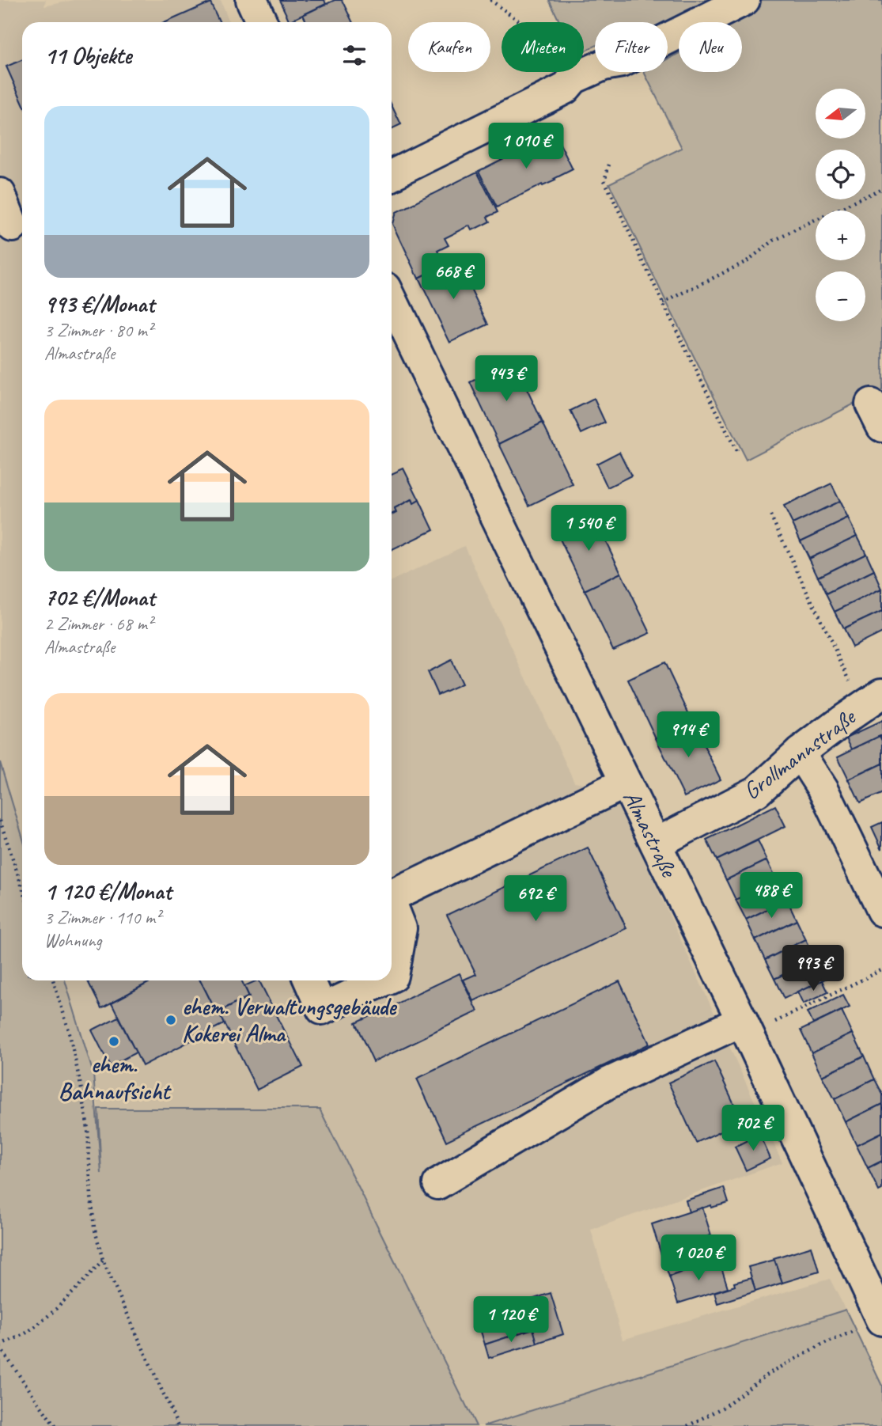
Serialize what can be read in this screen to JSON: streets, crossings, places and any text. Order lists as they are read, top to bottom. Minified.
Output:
{"streets":{"street":["Grollmannstraße","Almastraße"]},"crossings":[["Grollmannstraße","Almastraße"]],"places":["ehem. Verwaltungsgebäude Kokerei Alma","ehem. Bahnaufsicht"],"north":"left","page":{"chip":["Kaufen","Mieten","Filter","Neu"],"heading":"11 Objekte","map_buttons":["+","−"],"list":[{"name":"993 €/Monat","note":"3 Zimmer · 80 m² · Almastraße"},{"name":"702 €/Monat","note":"2 Zimmer · 68 m² · Almastraße"},{"name":"1 120 €/Monat","note":"3 Zimmer · 110 m² · Wohnung"}],"price":["1 010 €","668 €","943 €","1 540 €","914 €","488 €","692 €","993 €","702 €","1 020 €","1 120 €"]}}
